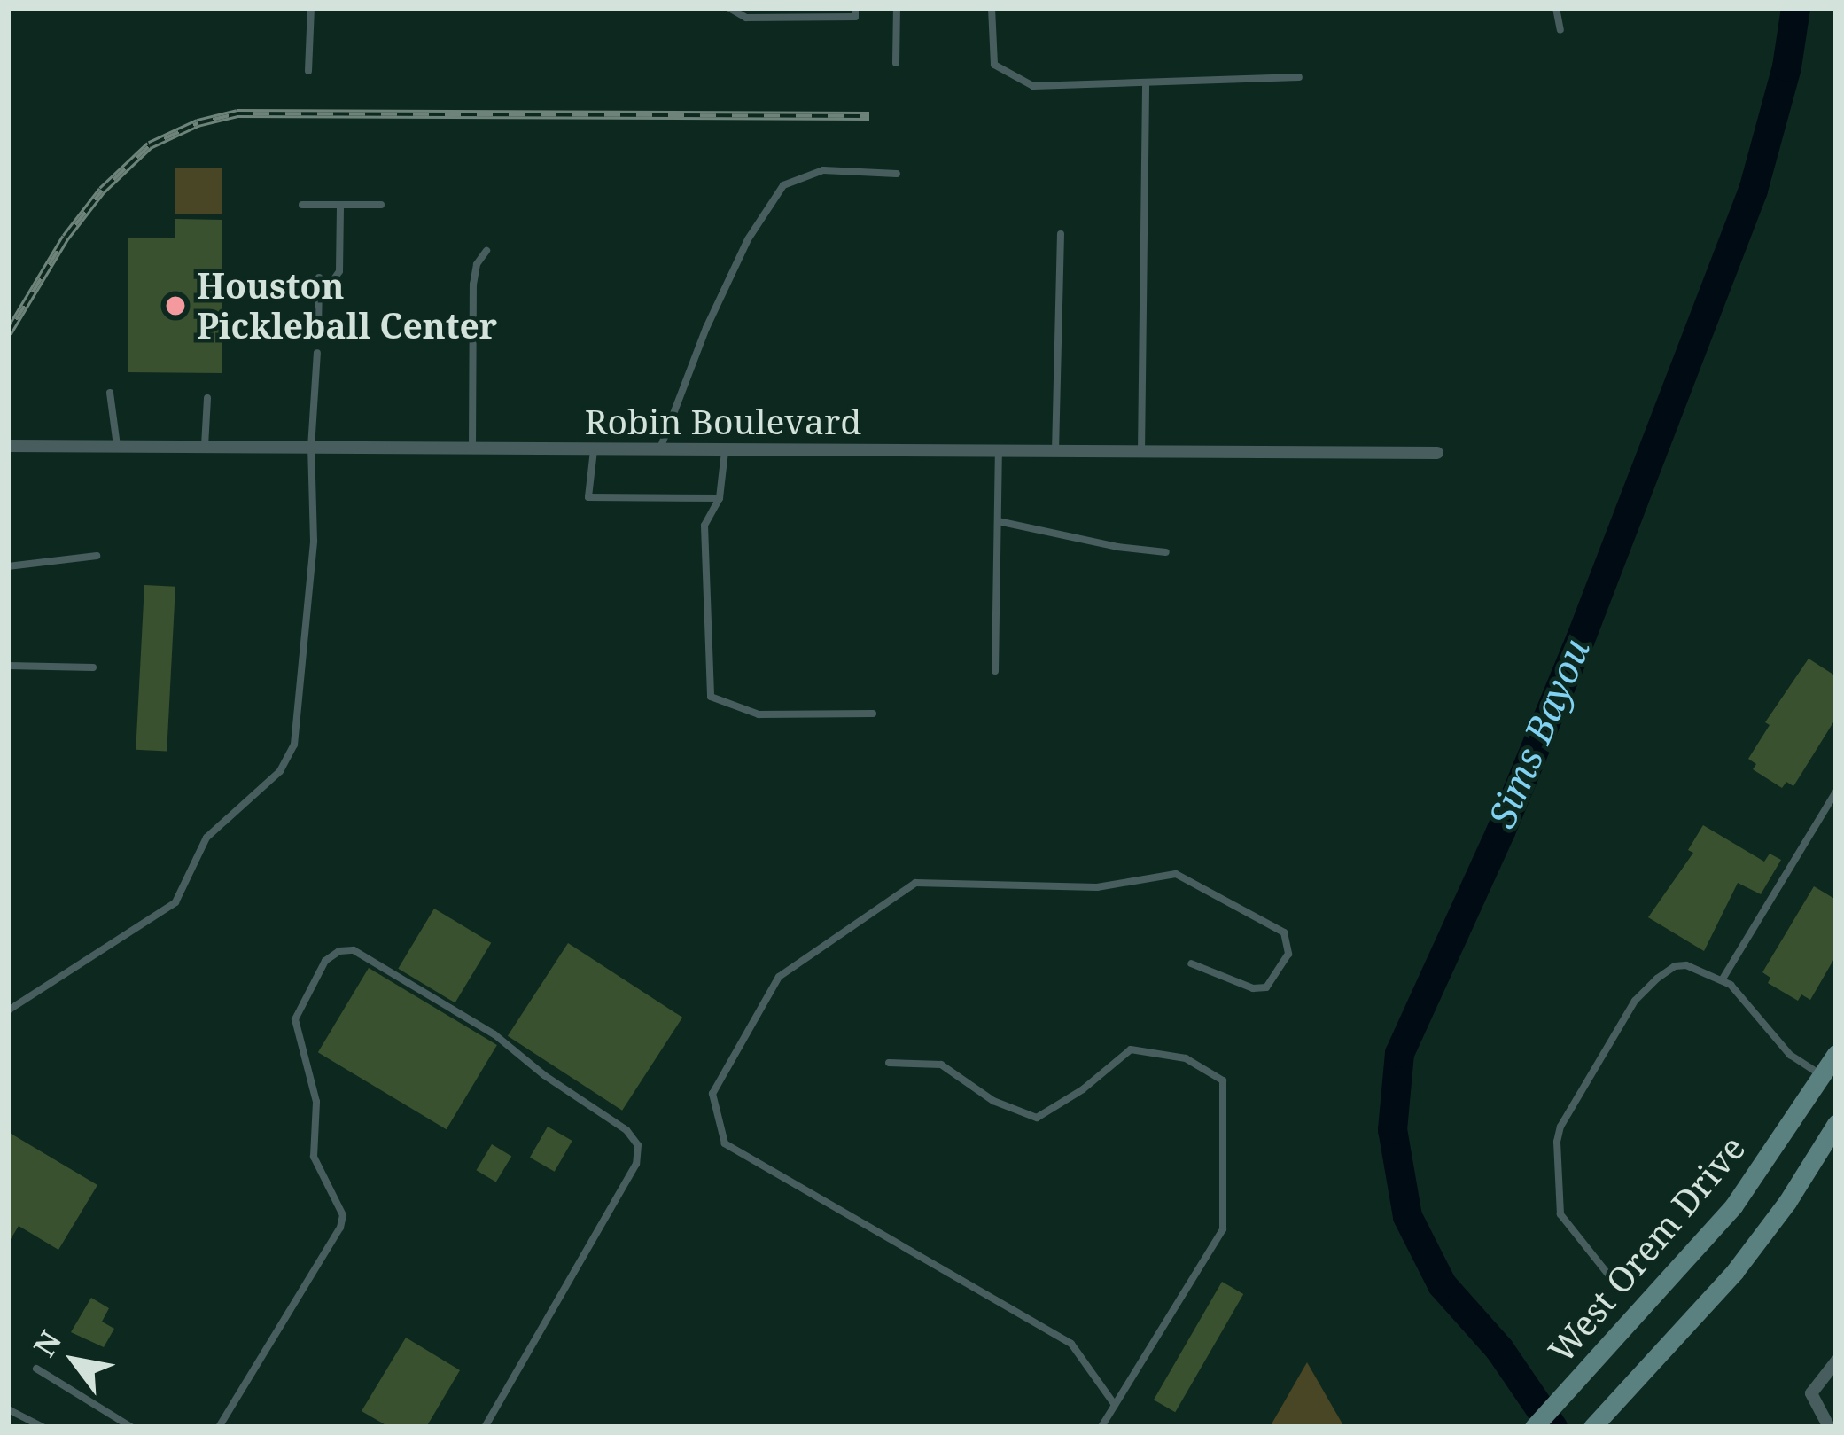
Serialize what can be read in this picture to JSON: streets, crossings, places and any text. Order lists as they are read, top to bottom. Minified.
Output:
{"streets":{"main road":["West Orem Drive"],"street":["Robin Boulevard"]},"water":["Sims Bayou"],"places":["Houston Pickleball Center"],"north":"top left"}
